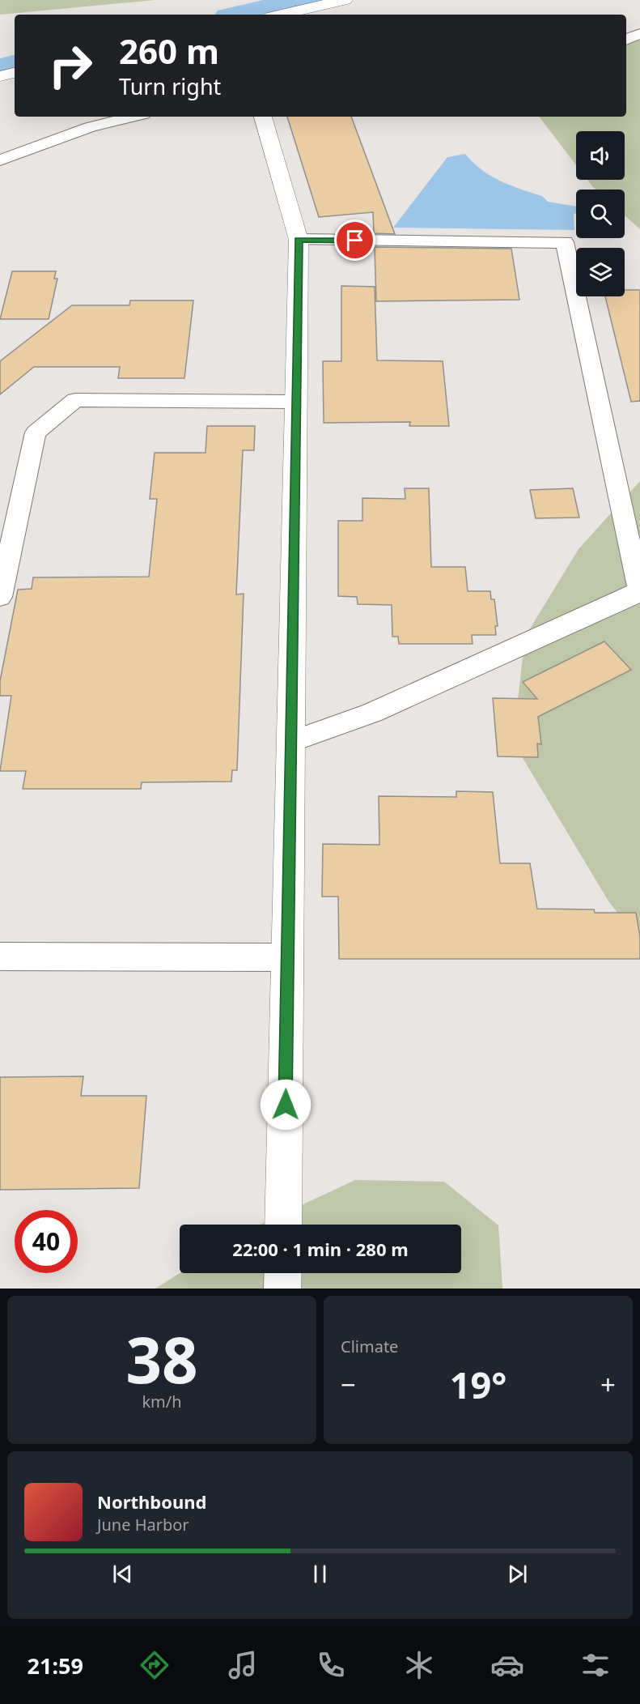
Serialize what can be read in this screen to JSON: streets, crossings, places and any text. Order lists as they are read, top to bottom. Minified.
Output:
{"page":{"turn":["260 m","Turn right"],"limit":"40","trip":"22:00 · 1 min · 280 m","tile":[["38","km/h"],"Climate"],"heat":["−","19°","+"],"song":["Northbound","June Harbor"],"tabs":"21:59"}}
